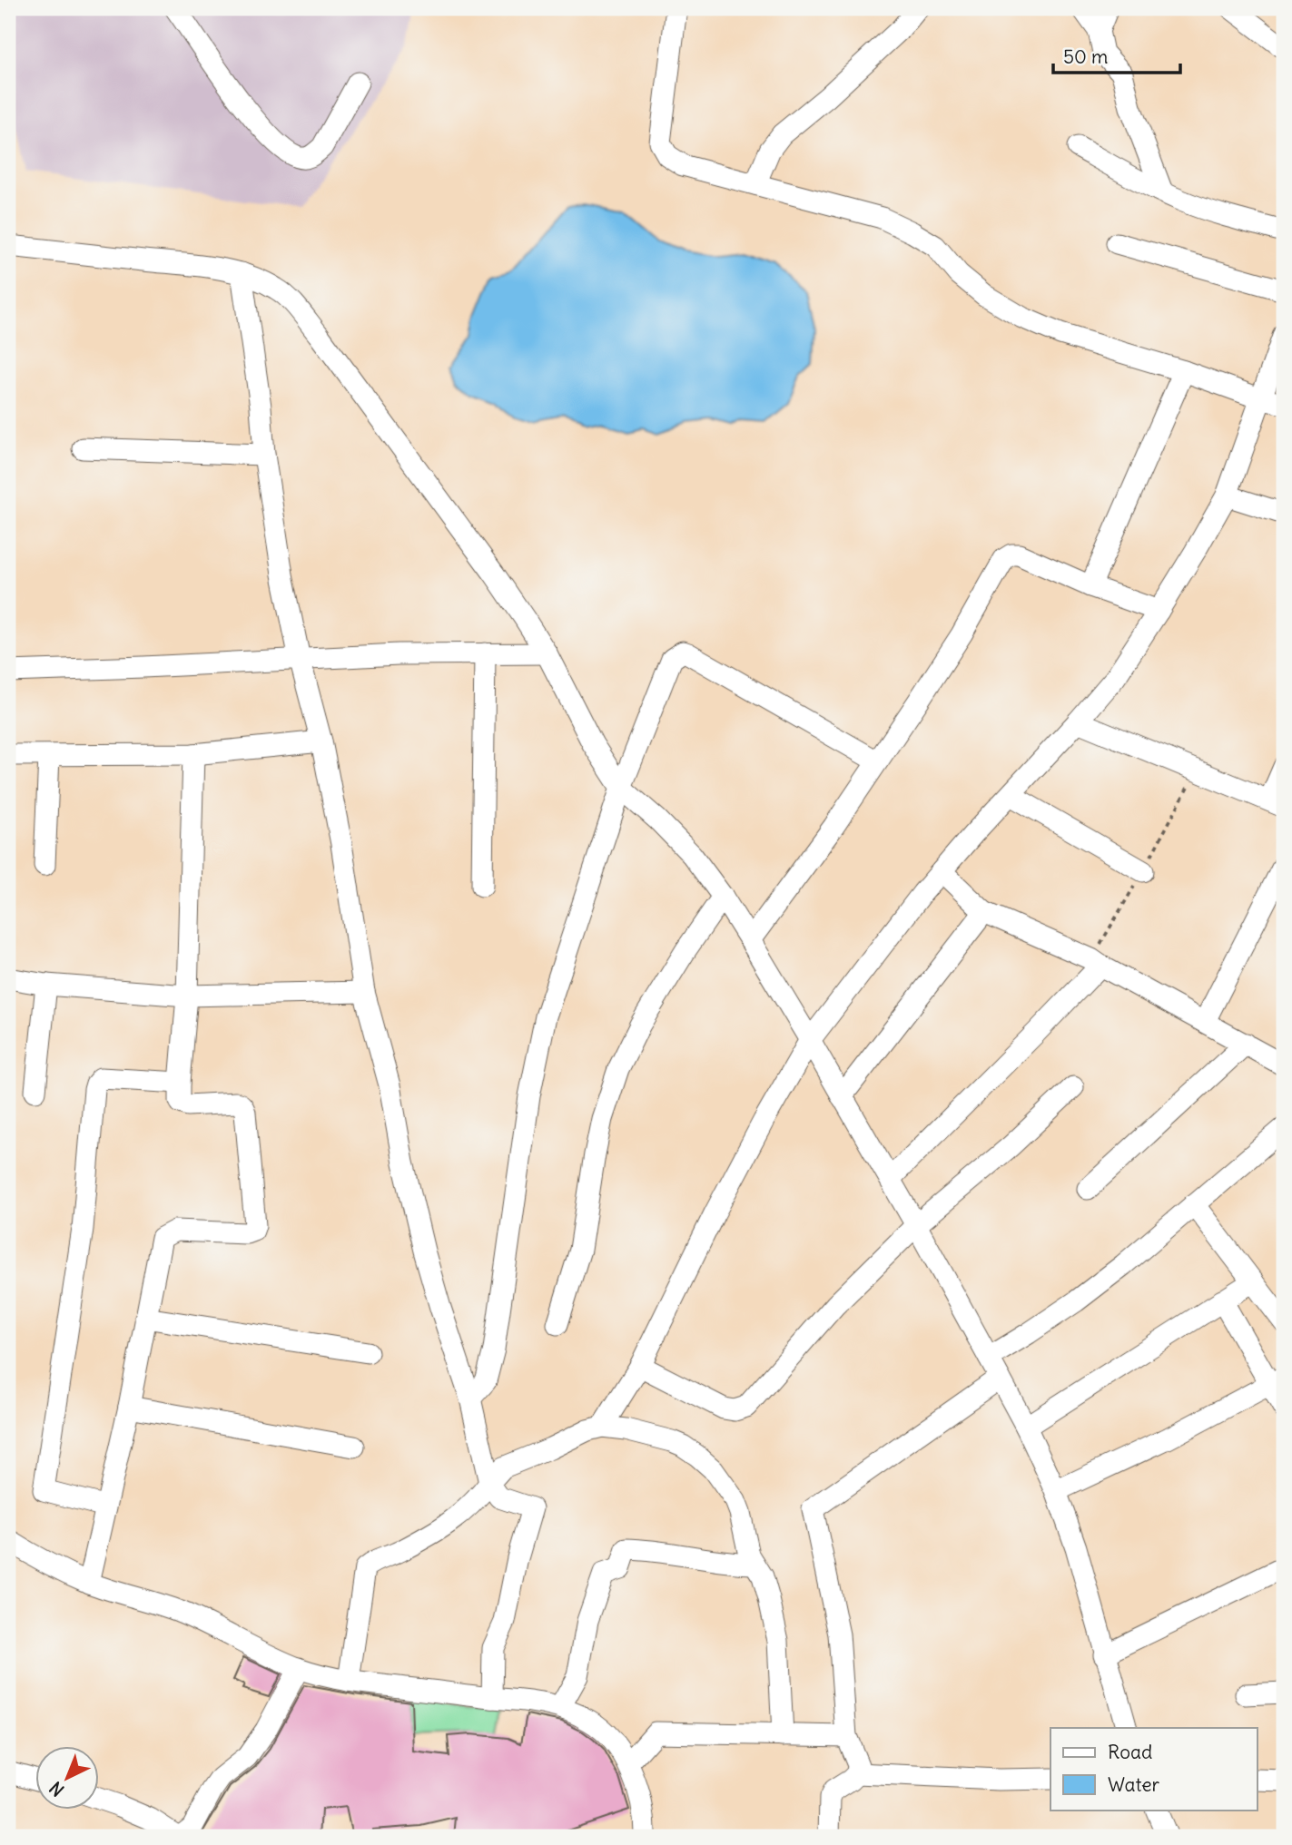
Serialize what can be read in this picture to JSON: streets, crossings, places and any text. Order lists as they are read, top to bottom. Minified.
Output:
{"legend":["Road","Water"],"scale_bar":"50 m","north":"bottom left"}
